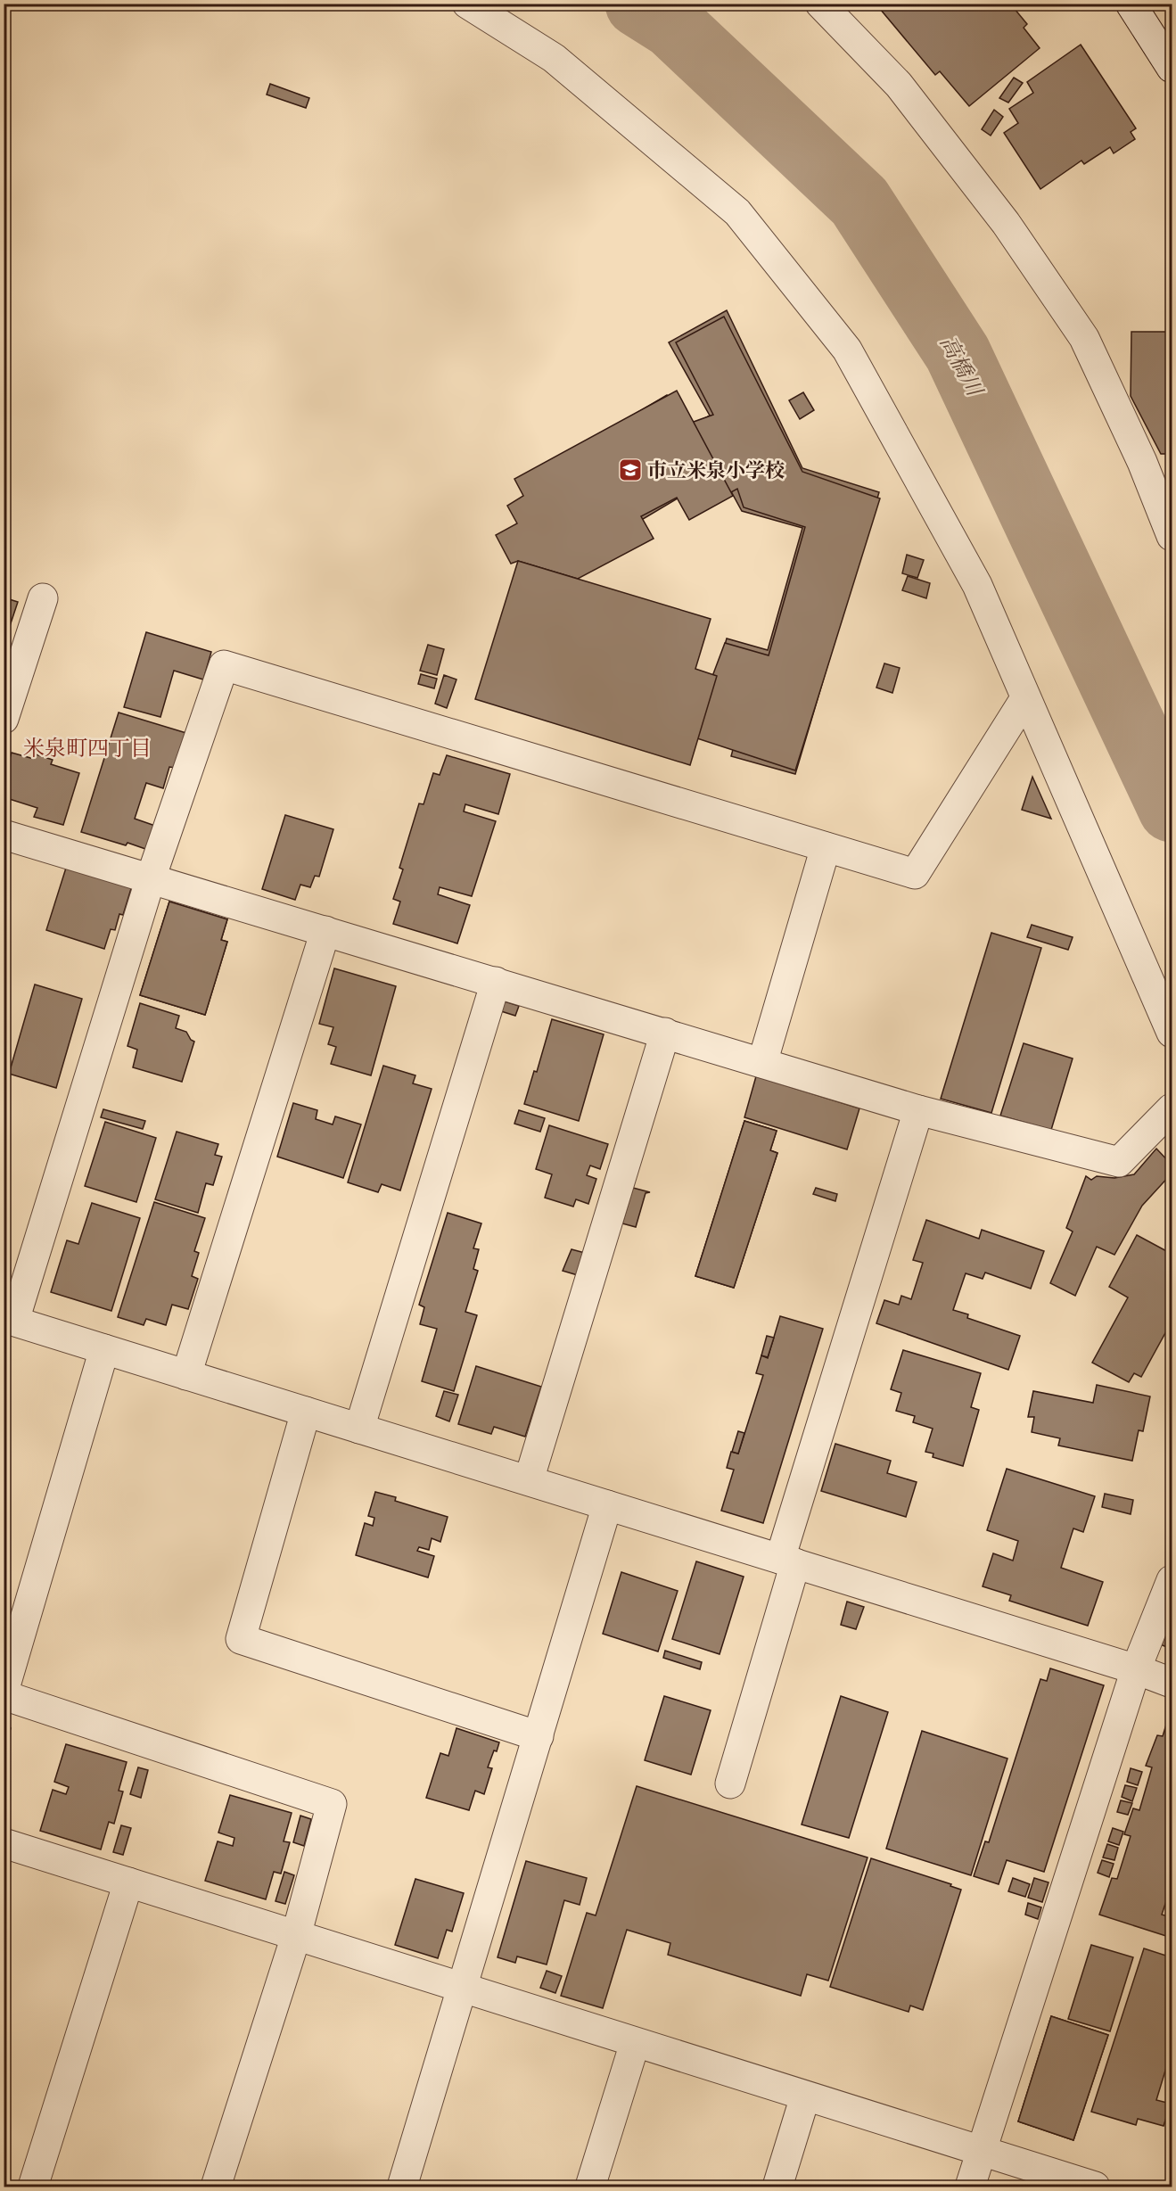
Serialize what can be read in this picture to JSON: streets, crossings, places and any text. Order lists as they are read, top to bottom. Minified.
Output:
{"districts":["米泉町四丁目"],"water":["高橋川"],"places":{"school or university":["市立米泉小学校"]}}
